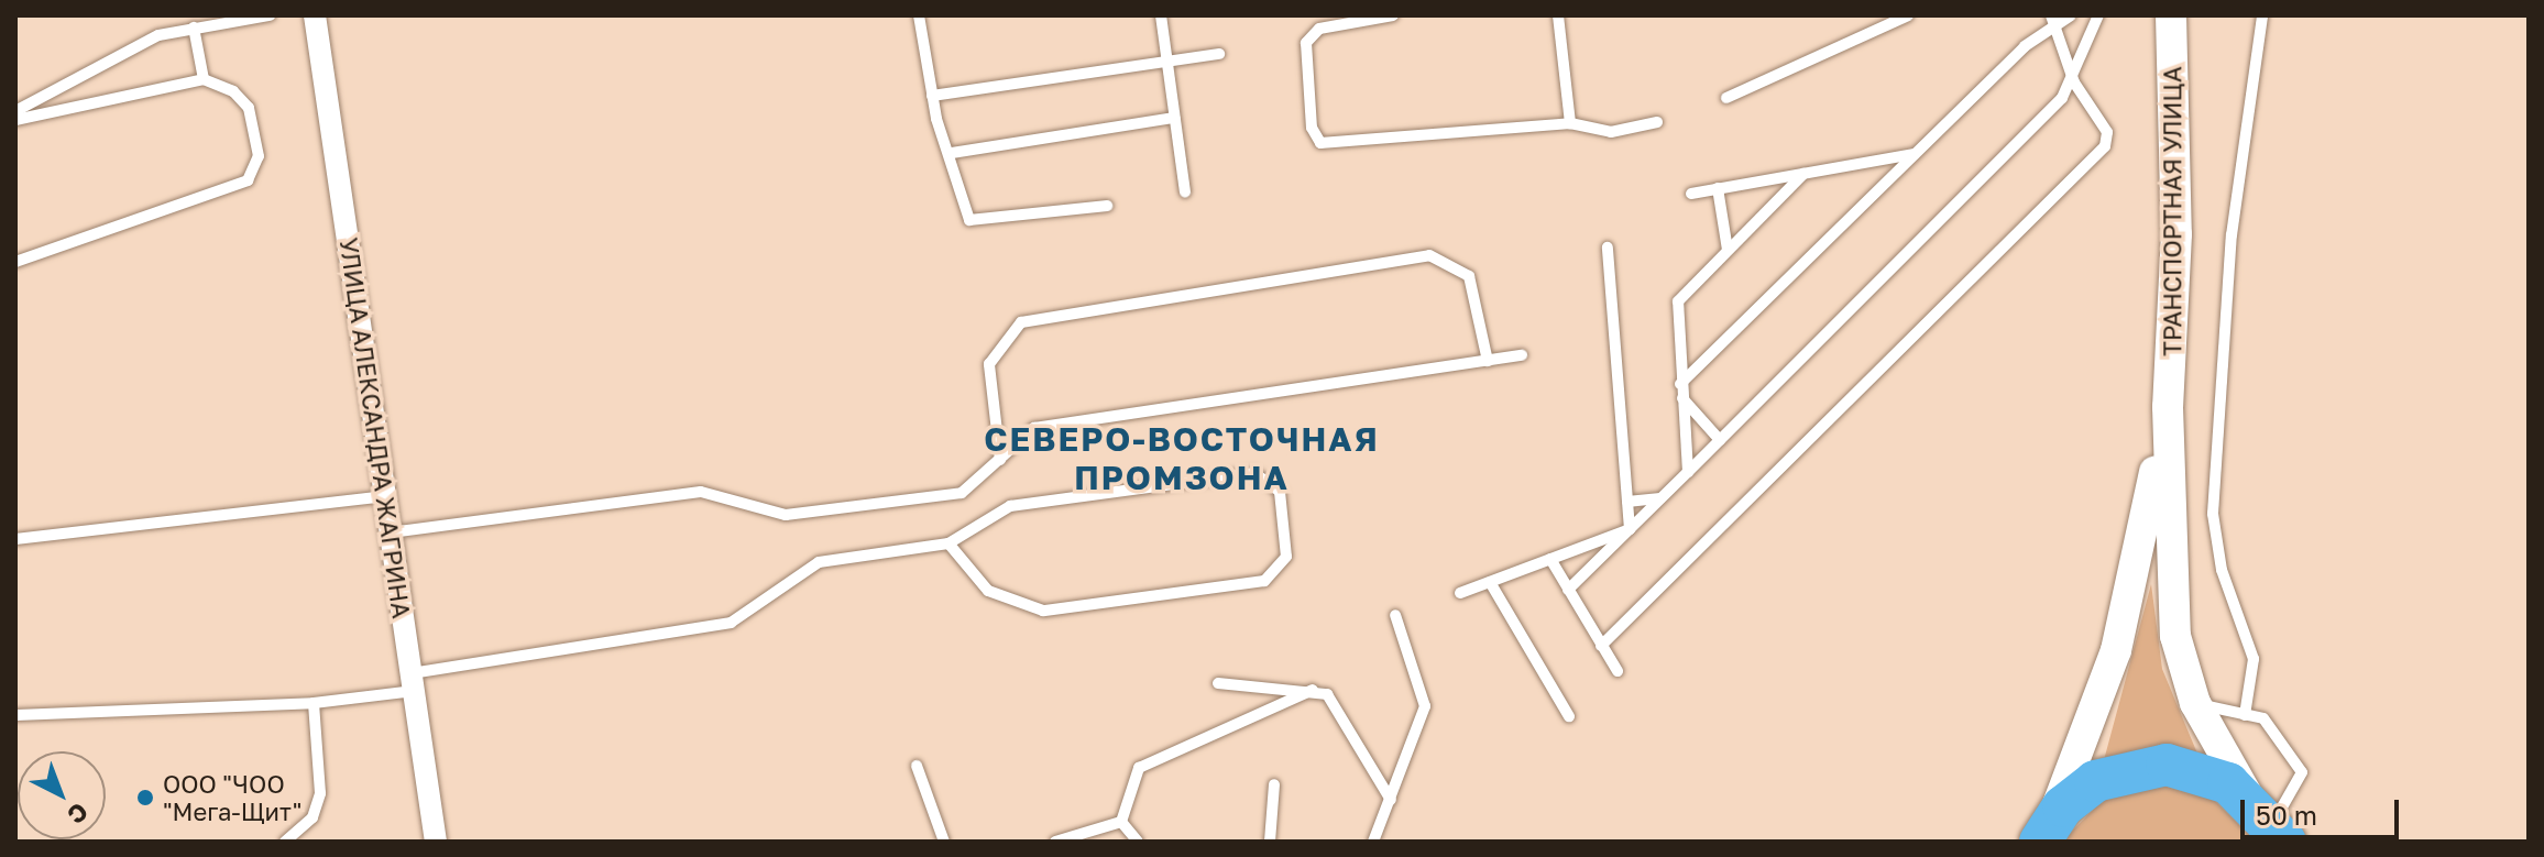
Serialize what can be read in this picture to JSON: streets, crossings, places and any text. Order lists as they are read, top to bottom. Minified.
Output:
{"streets":{"main road":["ТРАНСПОРТНАЯ УЛИЦА"],"street":["УЛИЦА АЛЕКСАНДРА ЖАГРИНА"]},"districts":["СЕВЕРО-ВОСТОЧНАЯ ПРОМЗОНА"],"places":["ООО \"ЧОО \"Мега-Щит\""],"scale_bar":"50 m","north":"bottom right"}
